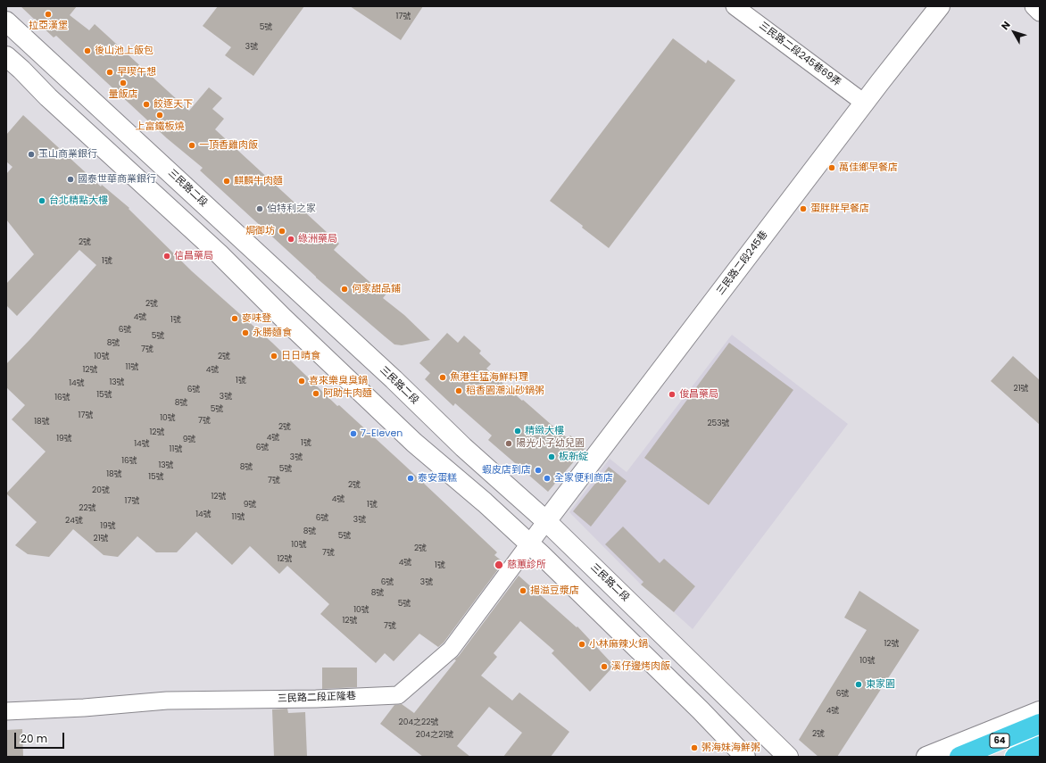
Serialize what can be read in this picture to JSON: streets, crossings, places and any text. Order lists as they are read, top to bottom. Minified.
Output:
{"streets":{"highway":["64"],"street":["三民路二段245巷69弄","三民路二段","三民路二段245巷","三民路二段正隆巷"]},"crossings":[["三民路二段245巷69弄","三民路二段245巷"],["三民路二段","三民路二段245巷"],["三民路二段","三民路二段正隆巷"],["三民路二段245巷","三民路二段正隆巷"]],"places":["拉亞漢堡","後山池上飯包","早喫午想","量飯店","餃逐天下","上富鐵板燒","一頂香雞肉飯","玉山商業銀行","萬佳鄉早餐店","國泰世華商業銀行","麒麟牛肉麵","台北精點大樓","伯特利之家","蛋胖胖早餐店","焗御坊","綠洲藥局","信昌藥局","何家甜品鋪","麥味登","永勝麵食","日日晴食","魚港生猛海鮮料理","喜來樂臭臭鍋","稻香園潮汕砂鍋粥","阿助牛肉麵","俊昌藥局","精緻大樓","7-Eleven","陽光小子幼兒園","板新綻","蝦皮店到店","泰安蛋糕","全家便利商店","慈蕙診所","揚溢豆漿店","小林麻辣火鍋","溪仔邊烤肉飯","東家園","粥海妹海鮮粥"],"house_numbers":["17號","5號","3號","2號","1號","2號","4號","1號","6號","5號","8號","7號","10號","2號","11號","12號","4號","1號","13號","14號","21號","6號","15號","3號","16號","8號","5號","17號","10號","7號","18號","253號","2號","12號","4號","19號","9號","1號","14號","6號","11號","3號","16號","13號","8號","5號","18號","15號","7號","2號","20號","12號","4號","17號","9號","1號","22號","14號","11號","6號","3號","24號","19號","8號","5號","21號","10號","2號","7號","12號","4號","1號","6號","3號","8號","5號","10號","12號","7號","12號","10號","6號","4號","204之22號","2號","204之21號"],"scale_bar":"20 m","north":"top left"}
